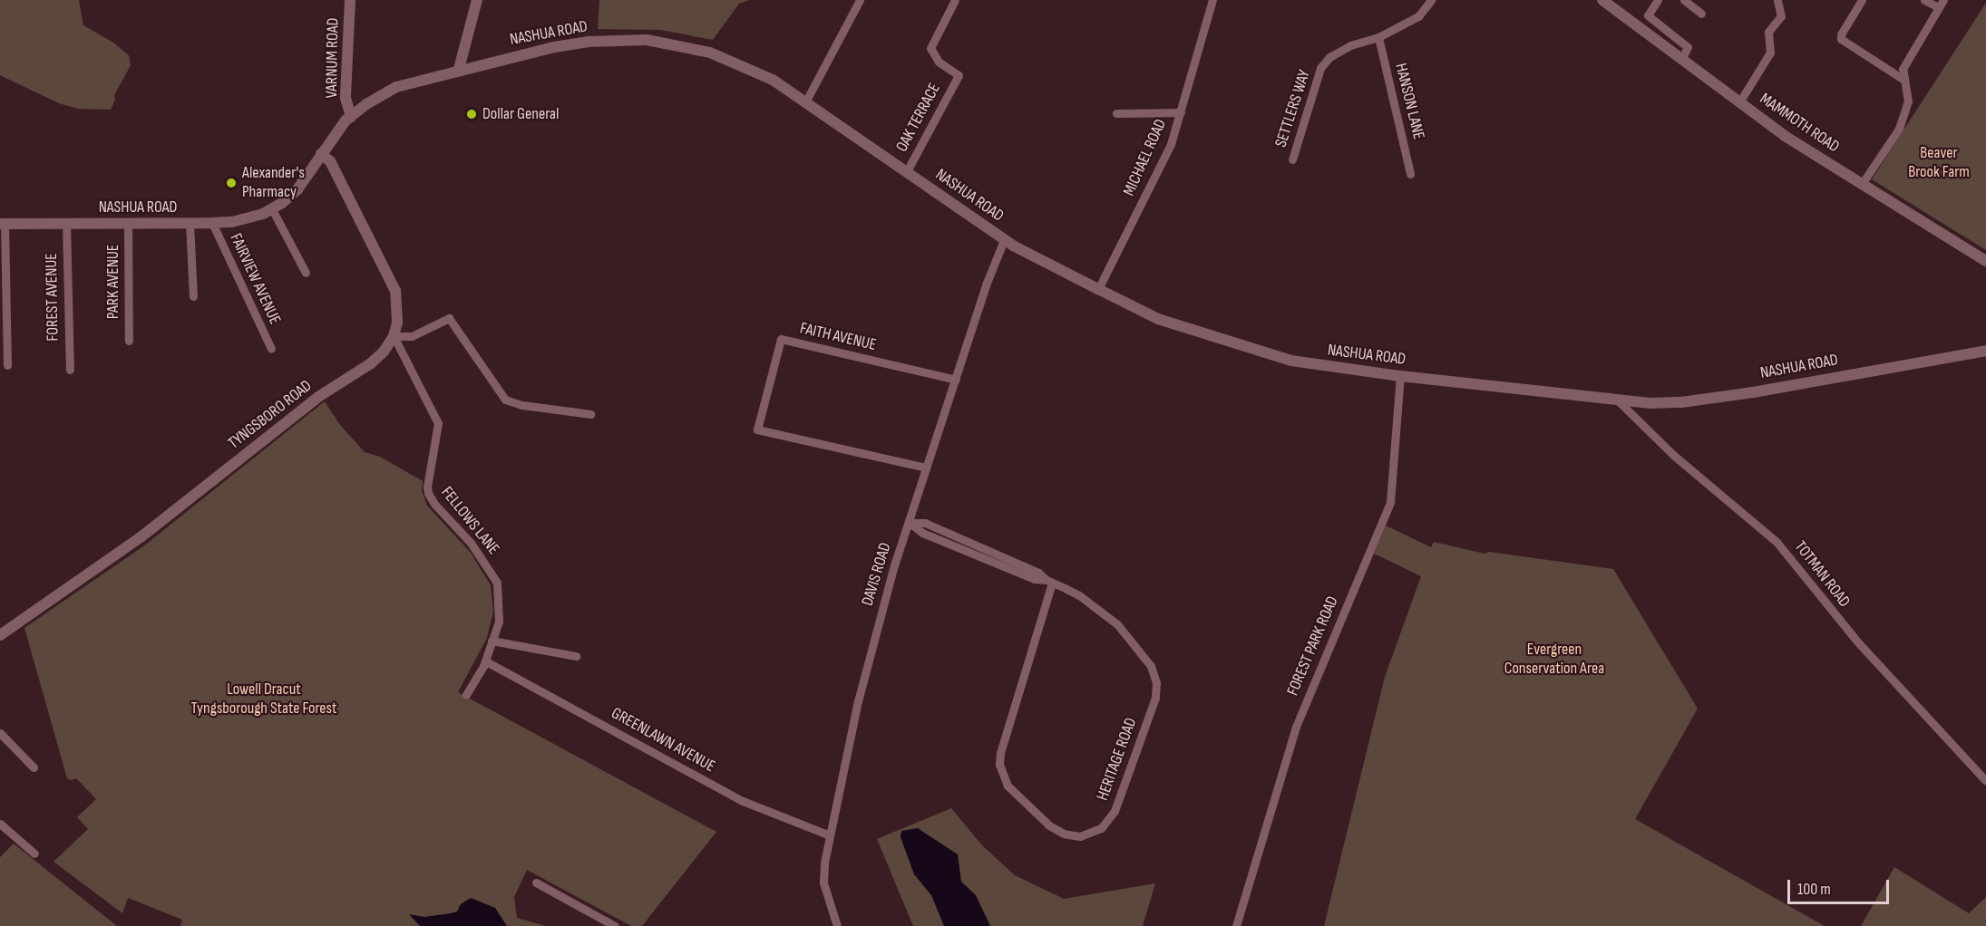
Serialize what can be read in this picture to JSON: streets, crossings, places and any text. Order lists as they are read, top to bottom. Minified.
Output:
{"streets":{"main road":["NASHUA ROAD","VARNUM ROAD","MAMMOTH ROAD","TYNGSBORO ROAD"],"street":["HANSON LANE","SETTLERS WAY","OAK TERRACE","MICHAEL ROAD","FAIRVIEW AVENUE","PARK AVENUE","FOREST AVENUE","FAITH AVENUE","FELLOWS LANE","DAVIS ROAD","TOTMAN ROAD","FOREST PARK ROAD","GREENLAWN AVENUE","HERITAGE ROAD"]},"crossings":[["NASHUA ROAD","VARNUM ROAD"],["NASHUA ROAD","OAK TERRACE"],["NASHUA ROAD","MICHAEL ROAD"],["NASHUA ROAD","FAIRVIEW AVENUE"],["NASHUA ROAD","PARK AVENUE"],["NASHUA ROAD","FOREST AVENUE"],["NASHUA ROAD","TYNGSBORO ROAD"],["NASHUA ROAD","DAVIS ROAD"],["NASHUA ROAD","TOTMAN ROAD"],["NASHUA ROAD","FOREST PARK ROAD"],["HANSON LANE","SETTLERS WAY"],["FAITH AVENUE","DAVIS ROAD"],["TYNGSBORO ROAD","FELLOWS LANE"],["FELLOWS LANE","GREENLAWN AVENUE"],["DAVIS ROAD","GREENLAWN AVENUE"],["DAVIS ROAD","HERITAGE ROAD"]],"parks":["Beaver Brook Farm","Evergreen Conservation Area","Lowell Dracut Tyngsborough State Forest"],"places":["Dollar General","Alexander's Pharmacy"],"scale_bar":"100 m"}
